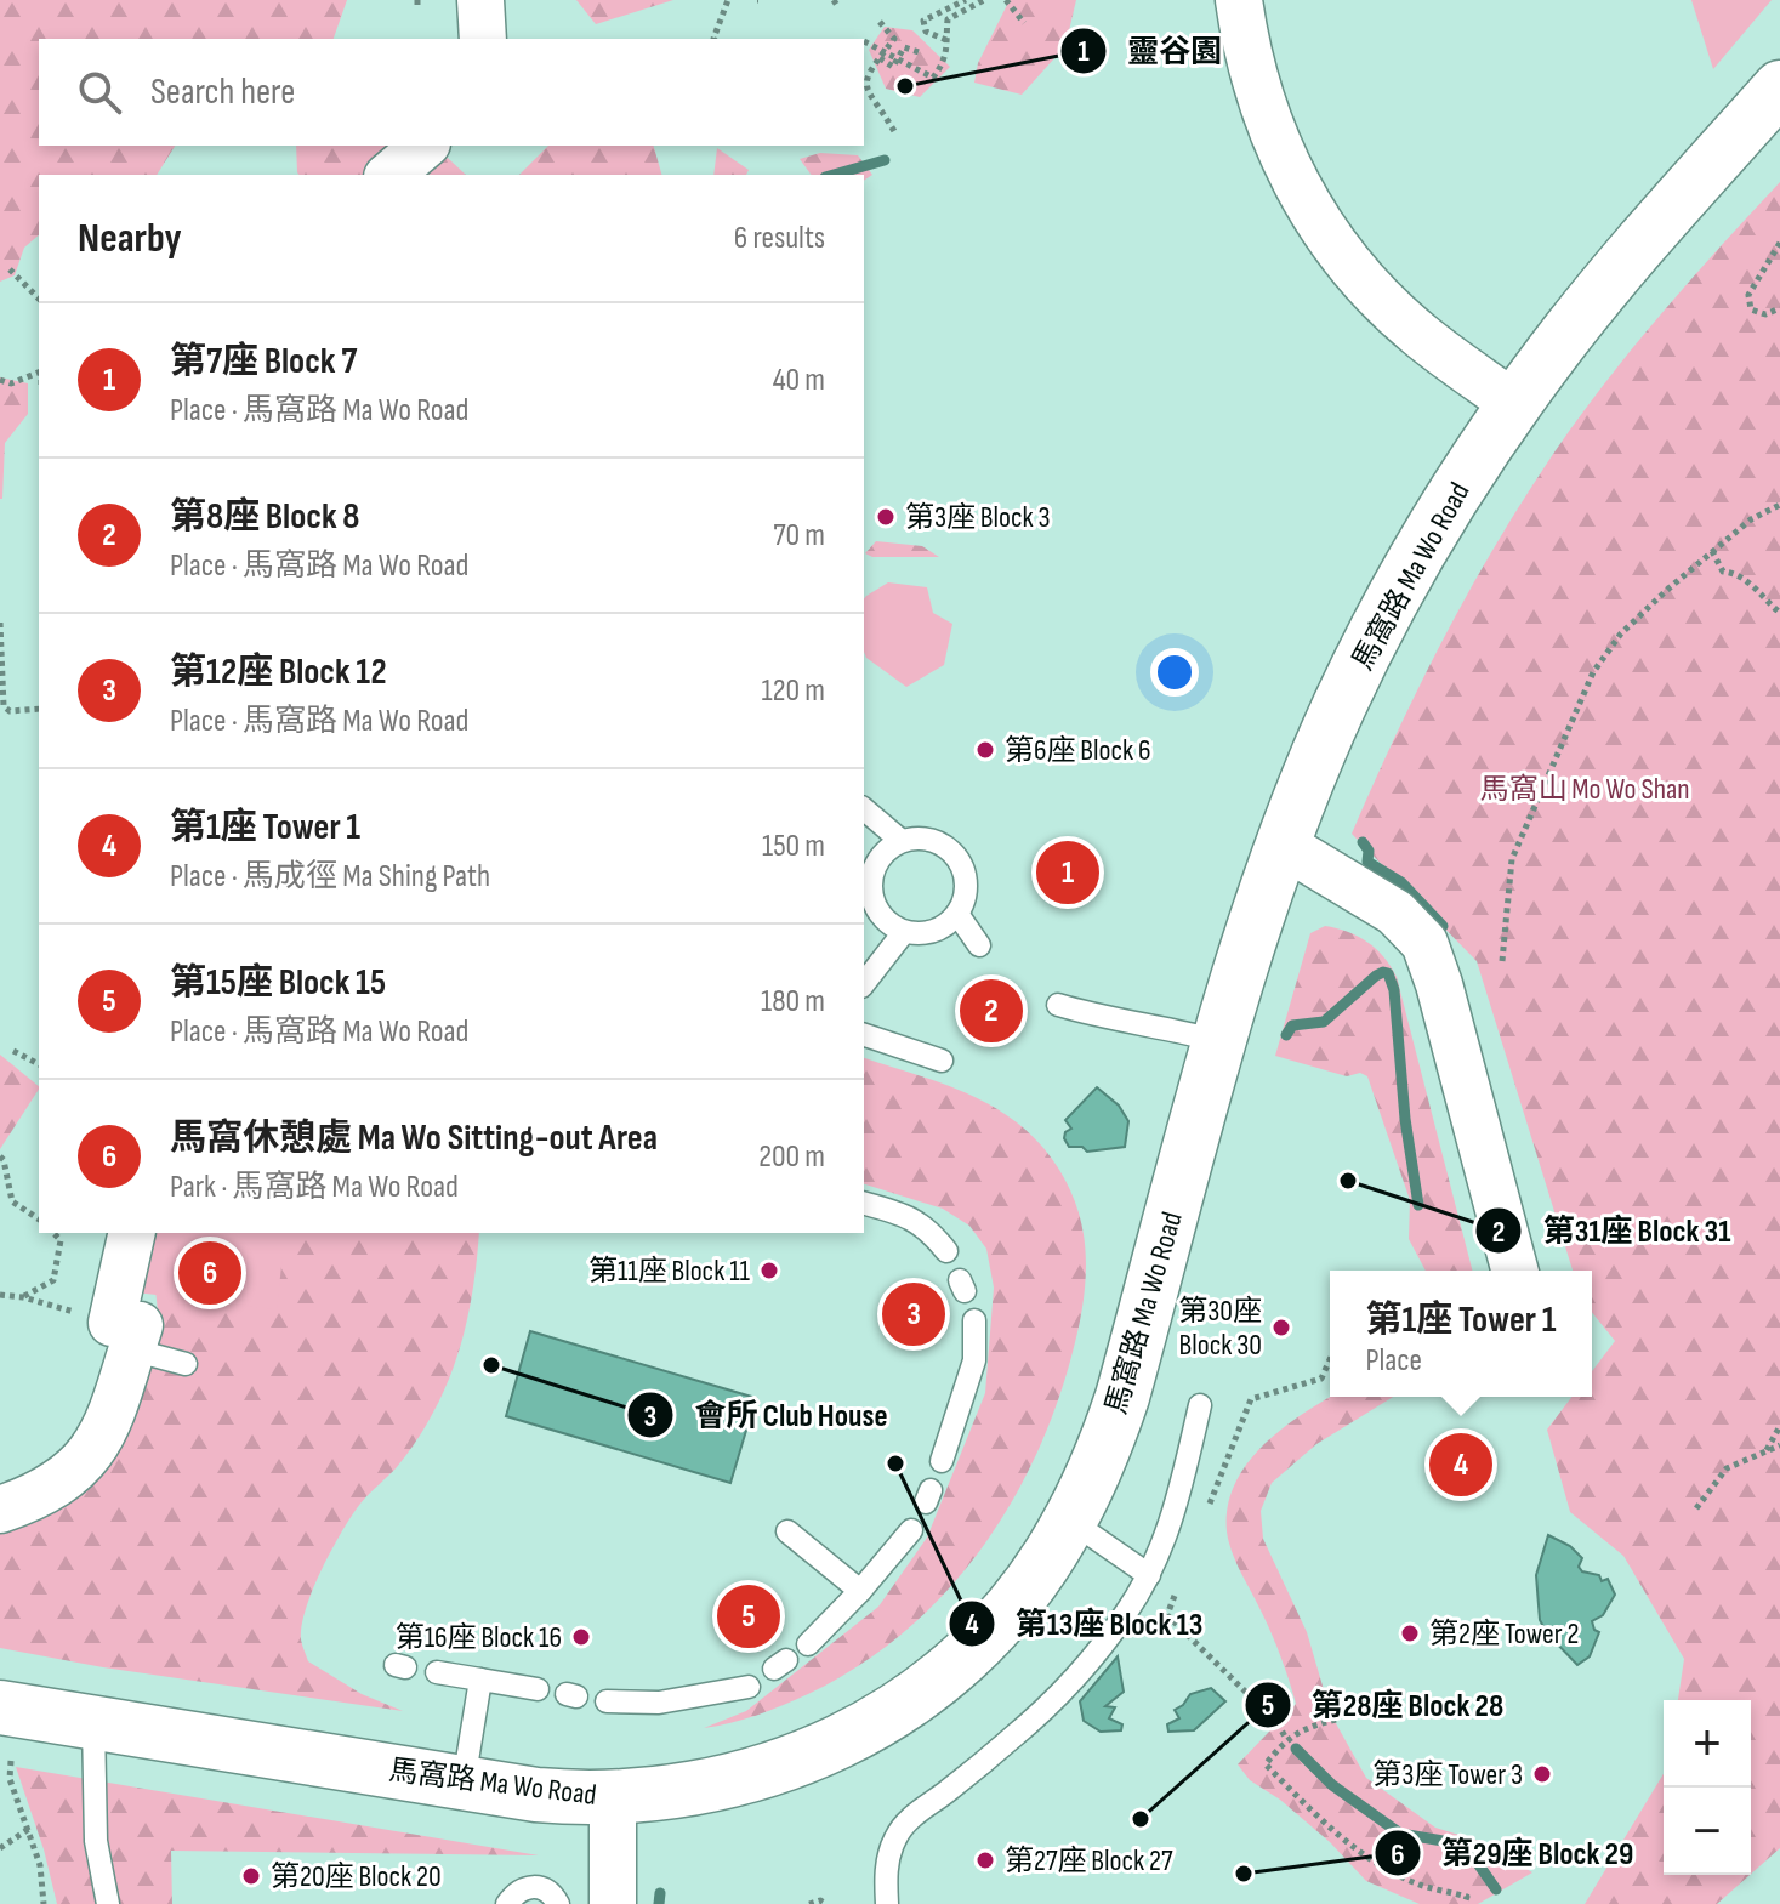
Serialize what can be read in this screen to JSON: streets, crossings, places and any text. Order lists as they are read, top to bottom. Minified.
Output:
{"streets":{"street":["馬窩路 Ma Wo Road"]},"parks":["馬窩山 Mo Wo Shan"],"places":["靈谷園","第3座 Block 3","第6座 Block 6","第31座 Block 31","第11座 Block 11","第30座 Block 30","會所 Club House","第13座 Block 13","第2座 Tower 2","第16座 Block 16","第3座 Tower 3","第28座 Block 28","第27座 Block 27","第29座 Block 29","第20座 Block 20"],"page":{"search":"Search here","heading":["Nearby","6 results"],"list":[{"mark":"1","name":"第7座 Block 7","note":"Place · 馬窩路 Ma Wo Road","value":"40 m"},{"mark":"2","name":"第8座 Block 8","note":"Place · 馬窩路 Ma Wo Road","value":"70 m"},{"mark":"3","name":"第12座 Block 12","note":"Place · 馬窩路 Ma Wo Road","value":"120 m"},{"mark":"4","name":"第1座 Tower 1","note":"Place · 馬成徑 Ma Shing Path","value":"150 m"},{"mark":"5","name":"第15座 Block 15","note":"Place · 馬窩路 Ma Wo Road","value":"180 m"},{"mark":"6","name":"馬窩休憩處 Ma Wo Sitting-out Area","note":"Park · 馬窩路 Ma Wo Road","value":"200 m"}],"pins":["1","2","6","3","4","5"],"popup":["第1座 Tower 1","Place"],"map_buttons":["+","−"]}}
